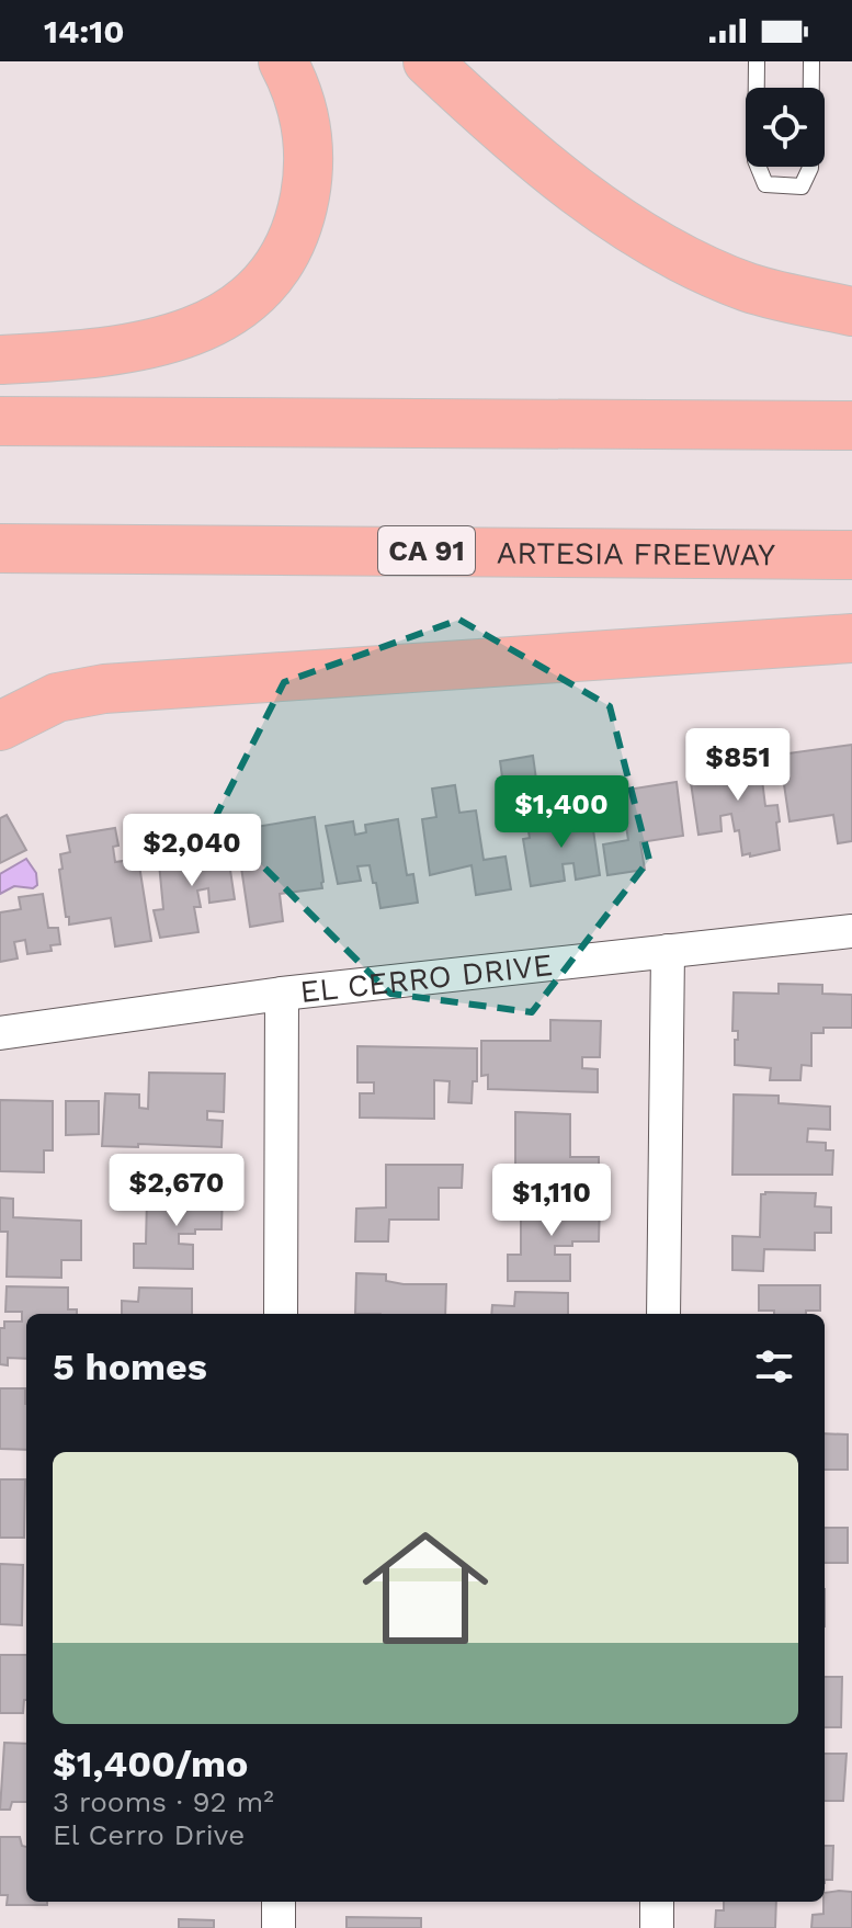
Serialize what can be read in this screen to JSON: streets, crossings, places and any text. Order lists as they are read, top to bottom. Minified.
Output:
{"streets":{"highway":["CA 91","ARTESIA FREEWAY"],"street":["EL CERRO DRIVE"]},"page":{"status":"14:10","price":["$851","$1,400","$2,040","$2,670","$1,110"],"heading":"5 homes","list":[{"name":"$1,400/mo","note":"3 rooms · 92 m² · El Cerro Drive"}]}}
